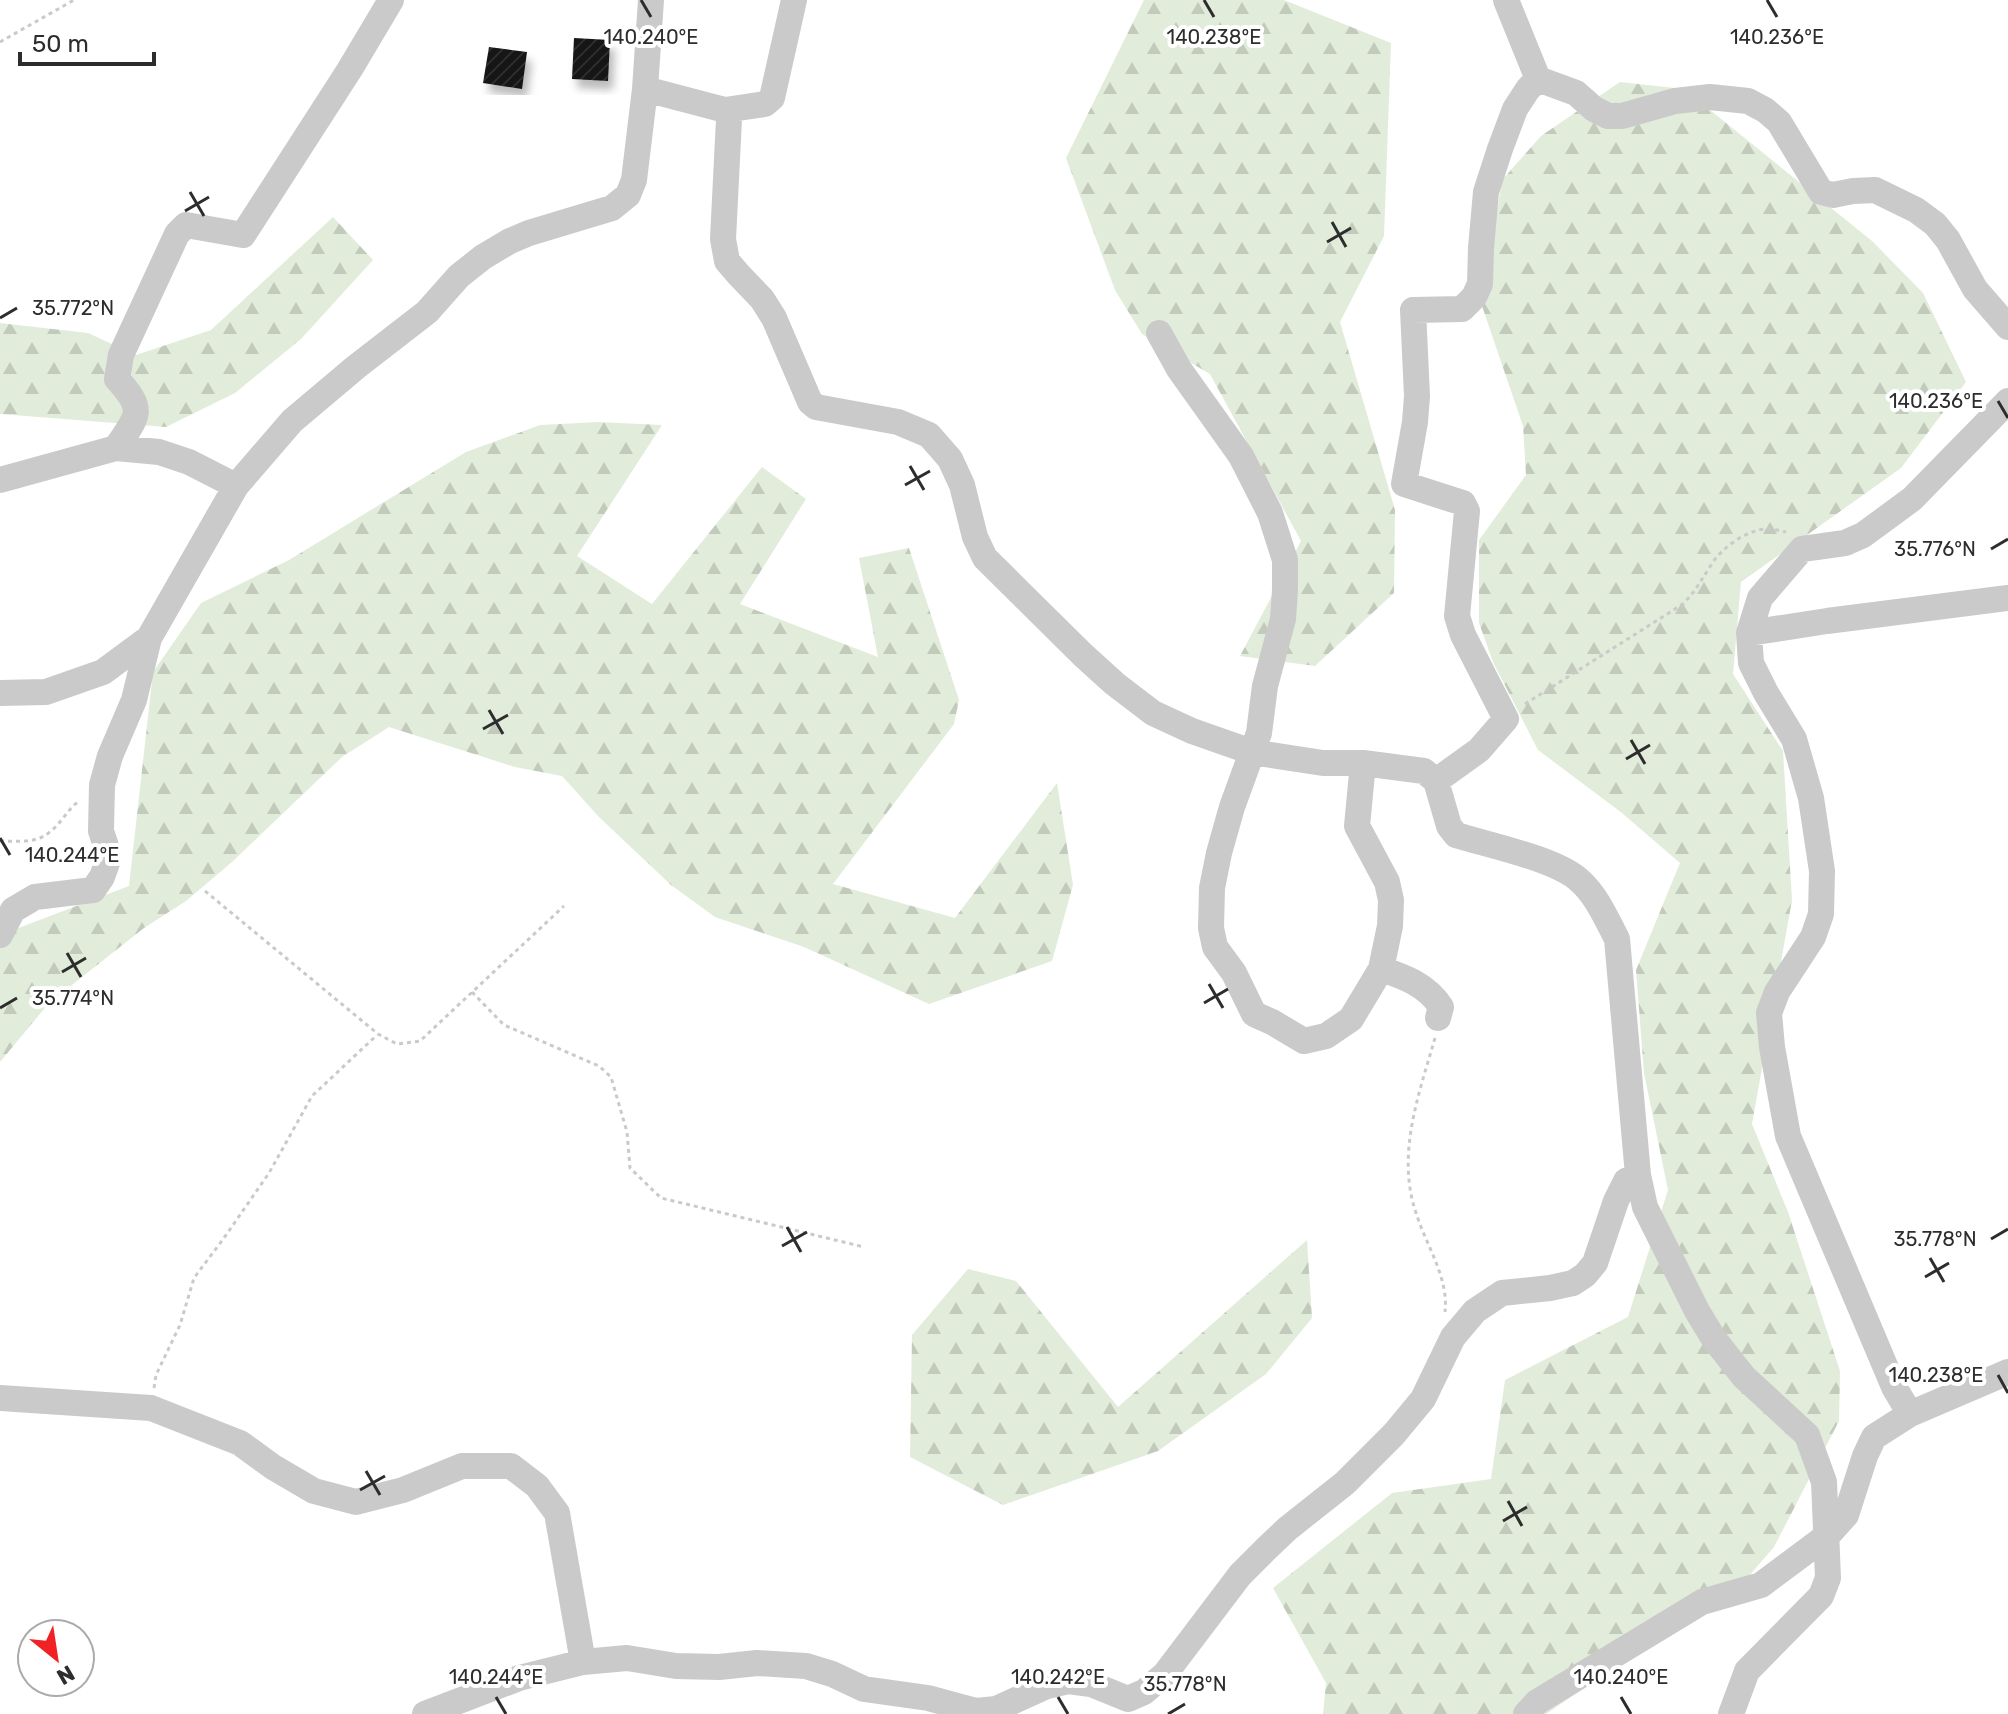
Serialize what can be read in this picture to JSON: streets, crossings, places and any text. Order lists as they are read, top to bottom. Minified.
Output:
{"scale_bar":"50 m","north":"bottom right","coordinates":["140.240°E","140.238°E","140.236°E","35.772°N","35.776°N","140.244°E","35.774°N","35.778°N","140.242°E"]}
